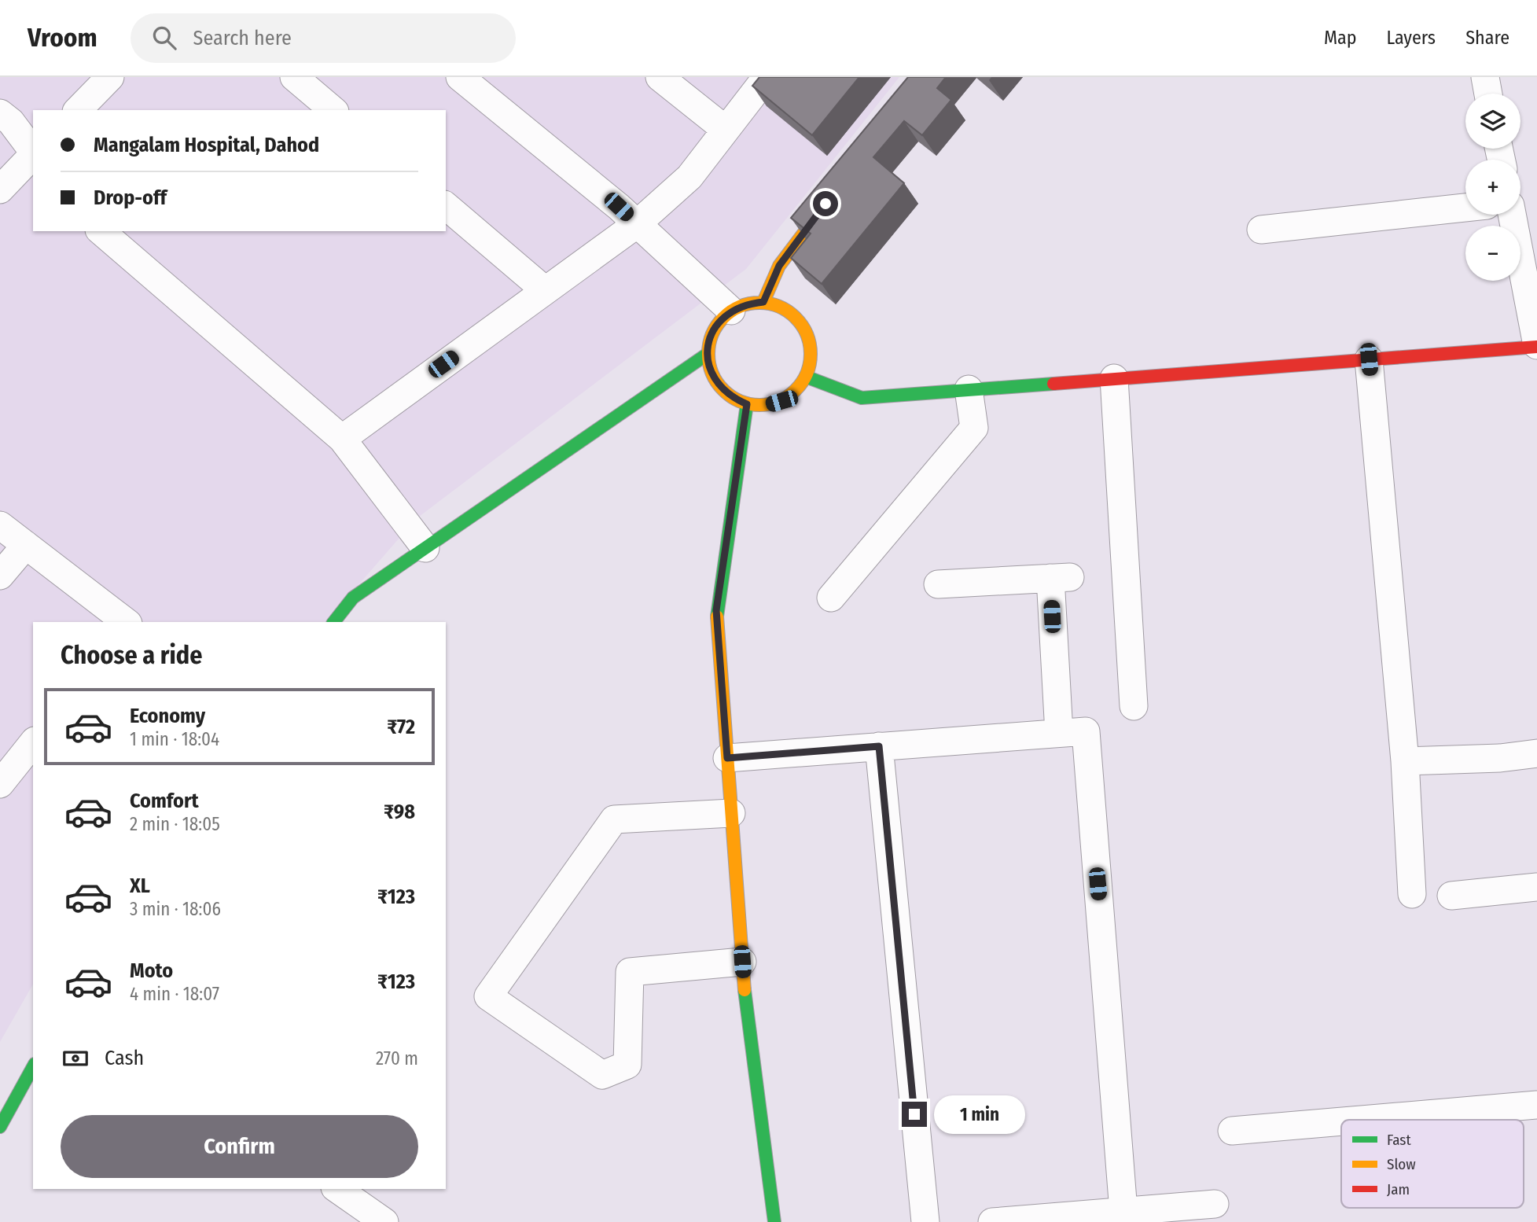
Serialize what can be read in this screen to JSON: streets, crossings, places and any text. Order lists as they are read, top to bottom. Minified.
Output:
{"legend":["Fast","Slow","Jam"],"page":{"header":"Vroom","search":"Search here","nav":["Map","Layers","Share"],"map_buttons":["+","−"],"banner":["Mangalam Hospital, Dahod","Drop-off"],"heading":"Choose a ride","list":[{"name":"Economy","note":"1 min · 18:04","value":"₹72"},{"name":"Comfort","note":"2 min · 18:05","value":"₹98"},{"name":"XL","note":"3 min · 18:06","value":"₹123"},{"name":"Moto","note":"4 min · 18:07","value":"₹123"}],"pay":["Cash","270 m"],"bubble":"1 min","buttons":"Confirm"}}
